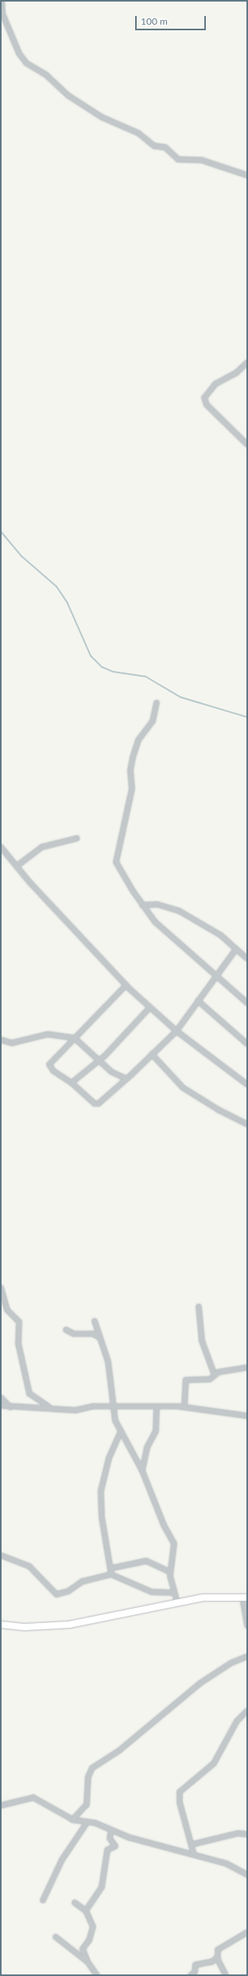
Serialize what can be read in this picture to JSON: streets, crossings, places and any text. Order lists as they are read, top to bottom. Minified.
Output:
{"scale_bar":"100 m"}
